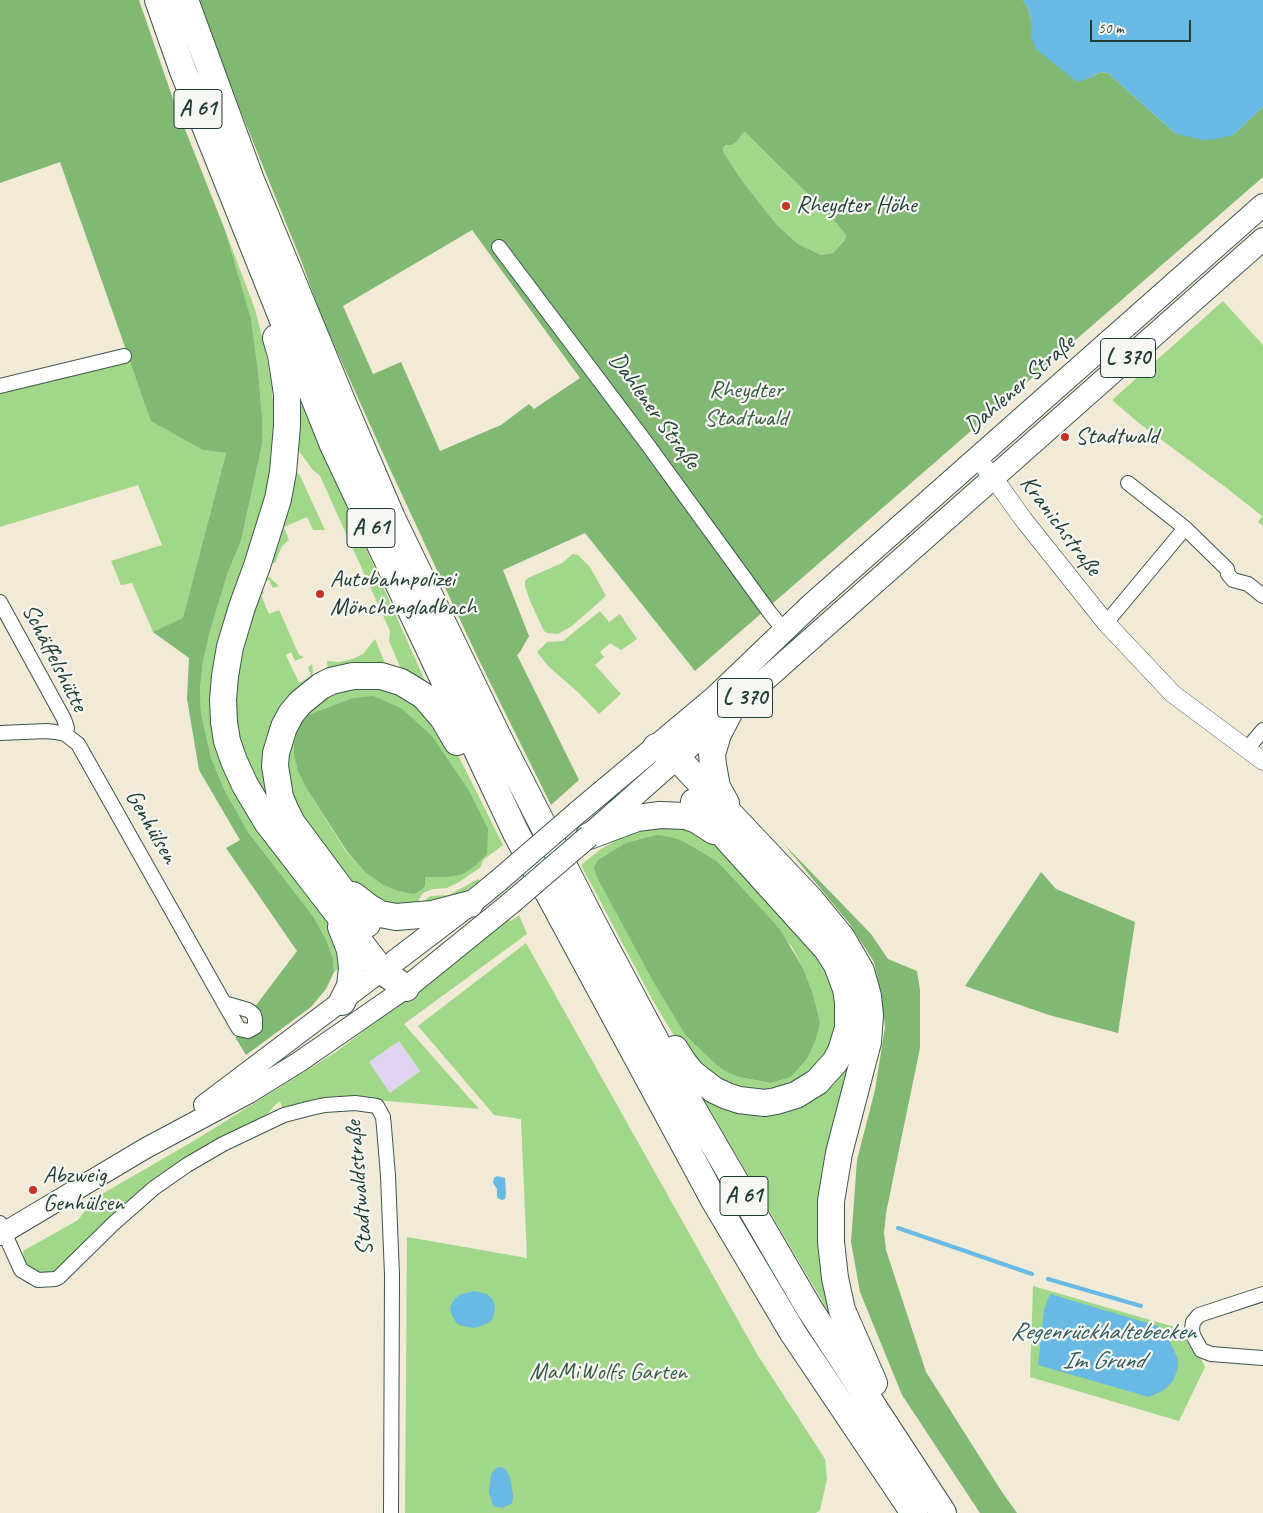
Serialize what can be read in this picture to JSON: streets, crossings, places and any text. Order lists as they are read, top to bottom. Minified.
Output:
{"streets":{"highway":["A 61"],"main road":["L 370","Dahlener Straße","Stadtwaldstraße"],"street":["Kranichstraße","Schäffelshütte","Genhülsen"]},"crossings":[["L 370","Dahlener Straße"],["L 370","Kranichstraße"],["L 370","Stadtwaldstraße"],["Dahlener Straße","Kranichstraße"],["Schäffelshütte","Genhülsen"]],"water":["Regenrückhaltebecken Im Grund"],"parks":["Rheydter Stadtwald","MaMiWolfs Garten"],"places":["Rheydter Höhe","Stadtwald","Autobahnpolizei Mönchengladbach","Abzweig Genhülsen"],"scale_bar":"50 m"}
